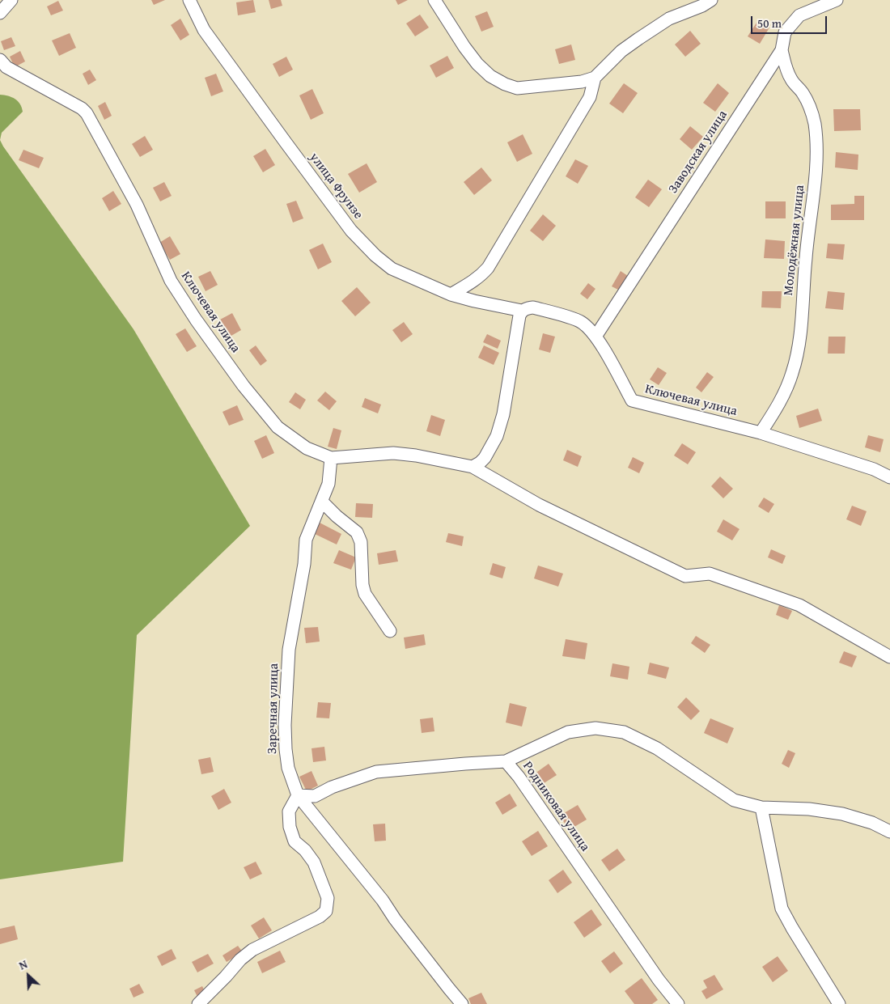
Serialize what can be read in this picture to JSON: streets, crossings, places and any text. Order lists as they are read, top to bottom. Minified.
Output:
{"streets":{"street":["Заводская улица","улица Фрунзе","Молодёжная улица","Ключевая улица","Заречная улица","Родниковая улица"]},"crossings":[["Заводская улица","Молодёжная улица"],["Заводская улица","Ключевая улица"],["улица Фрунзе","Ключевая улица"],["Молодёжная улица","Ключевая улица"],["Ключевая улица","Заречная улица"],["Заречная улица","Родниковая улица"]],"scale_bar":"50 m","north":"top left"}
